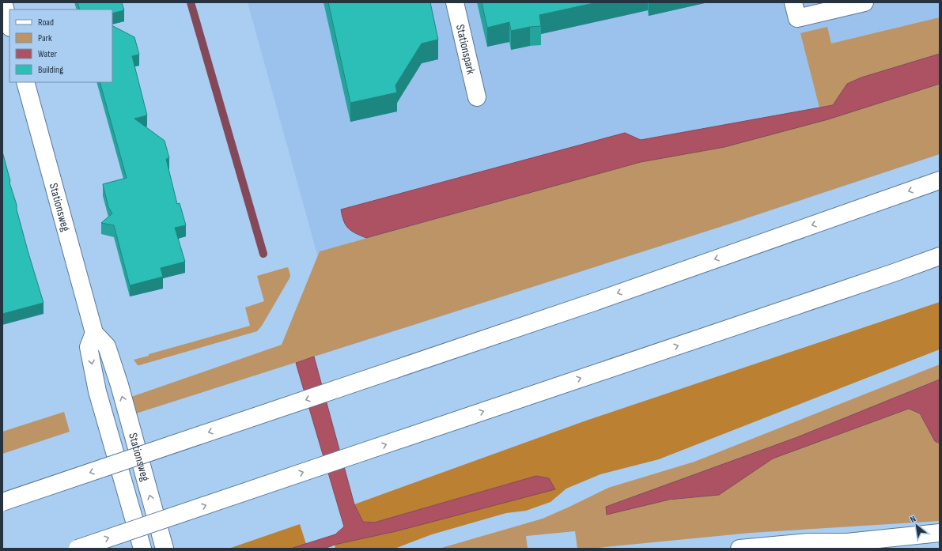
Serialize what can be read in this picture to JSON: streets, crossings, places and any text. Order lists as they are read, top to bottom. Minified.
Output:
{"streets":{"main road":["Stationspark","Stationsweg"]},"legend":["Road","Park","Water","Building"],"north":"top left"}
